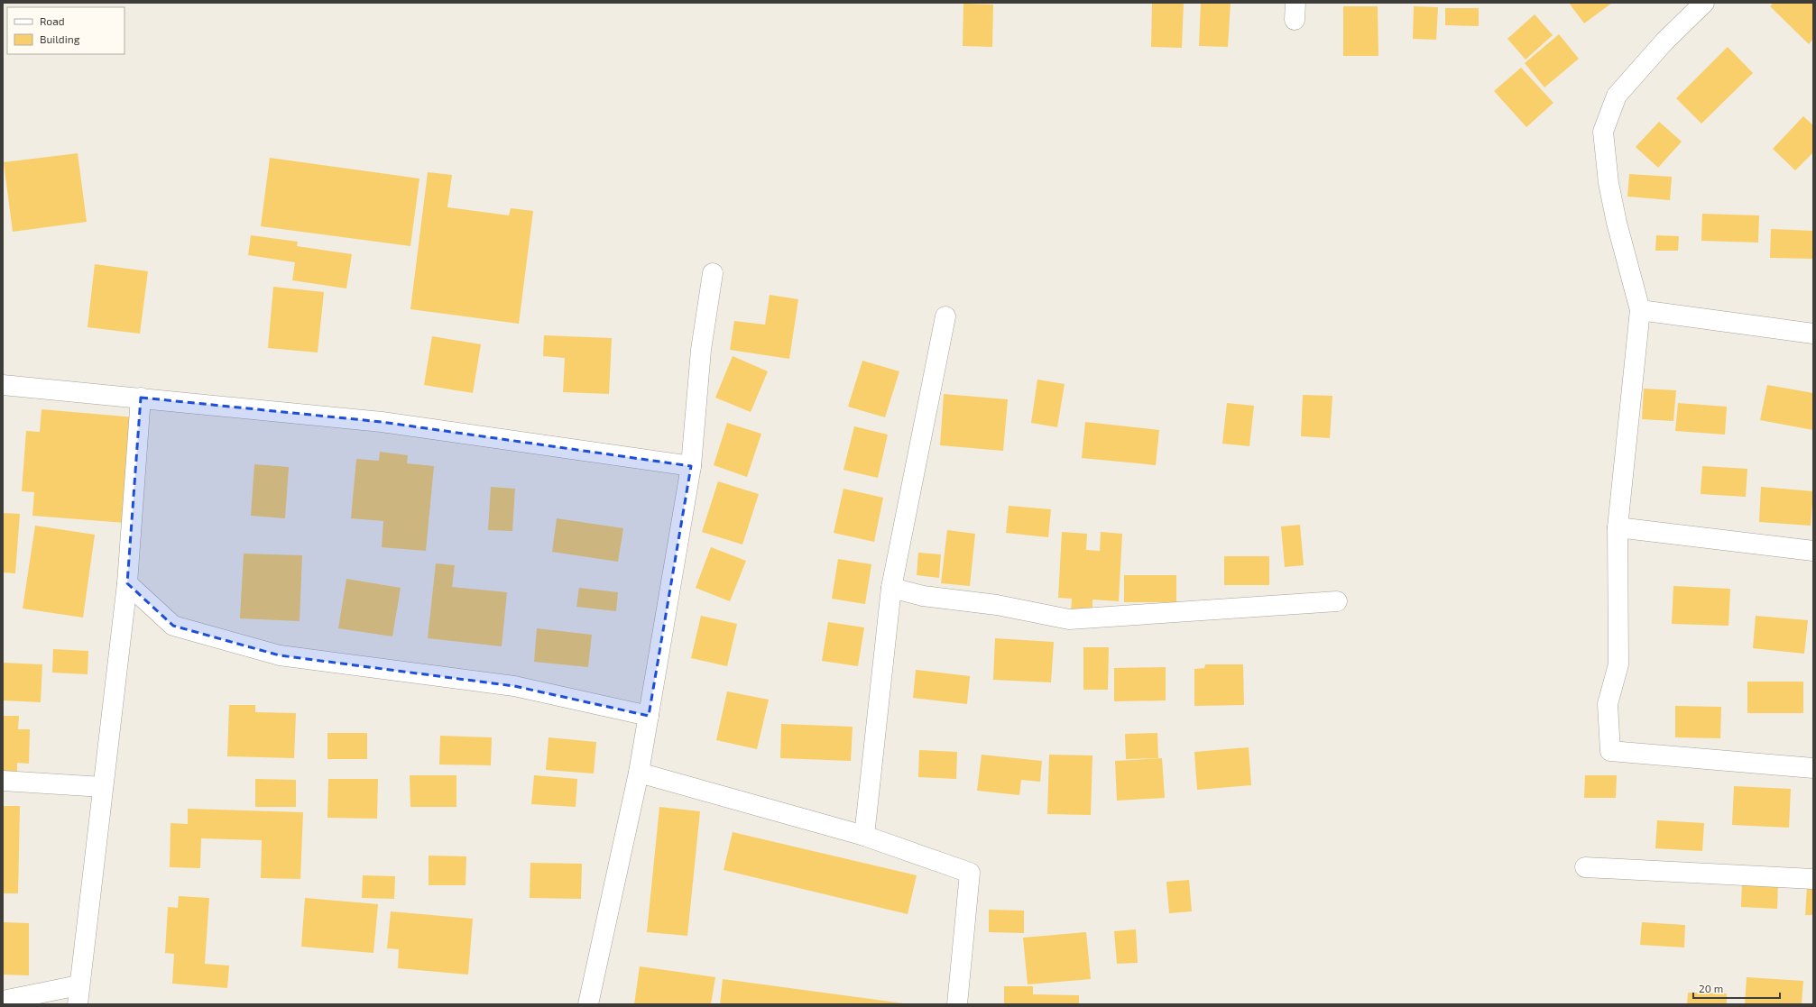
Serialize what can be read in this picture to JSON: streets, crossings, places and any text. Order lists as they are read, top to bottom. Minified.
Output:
{"legend":["Road","Building"],"scale_bar":"20 m"}
